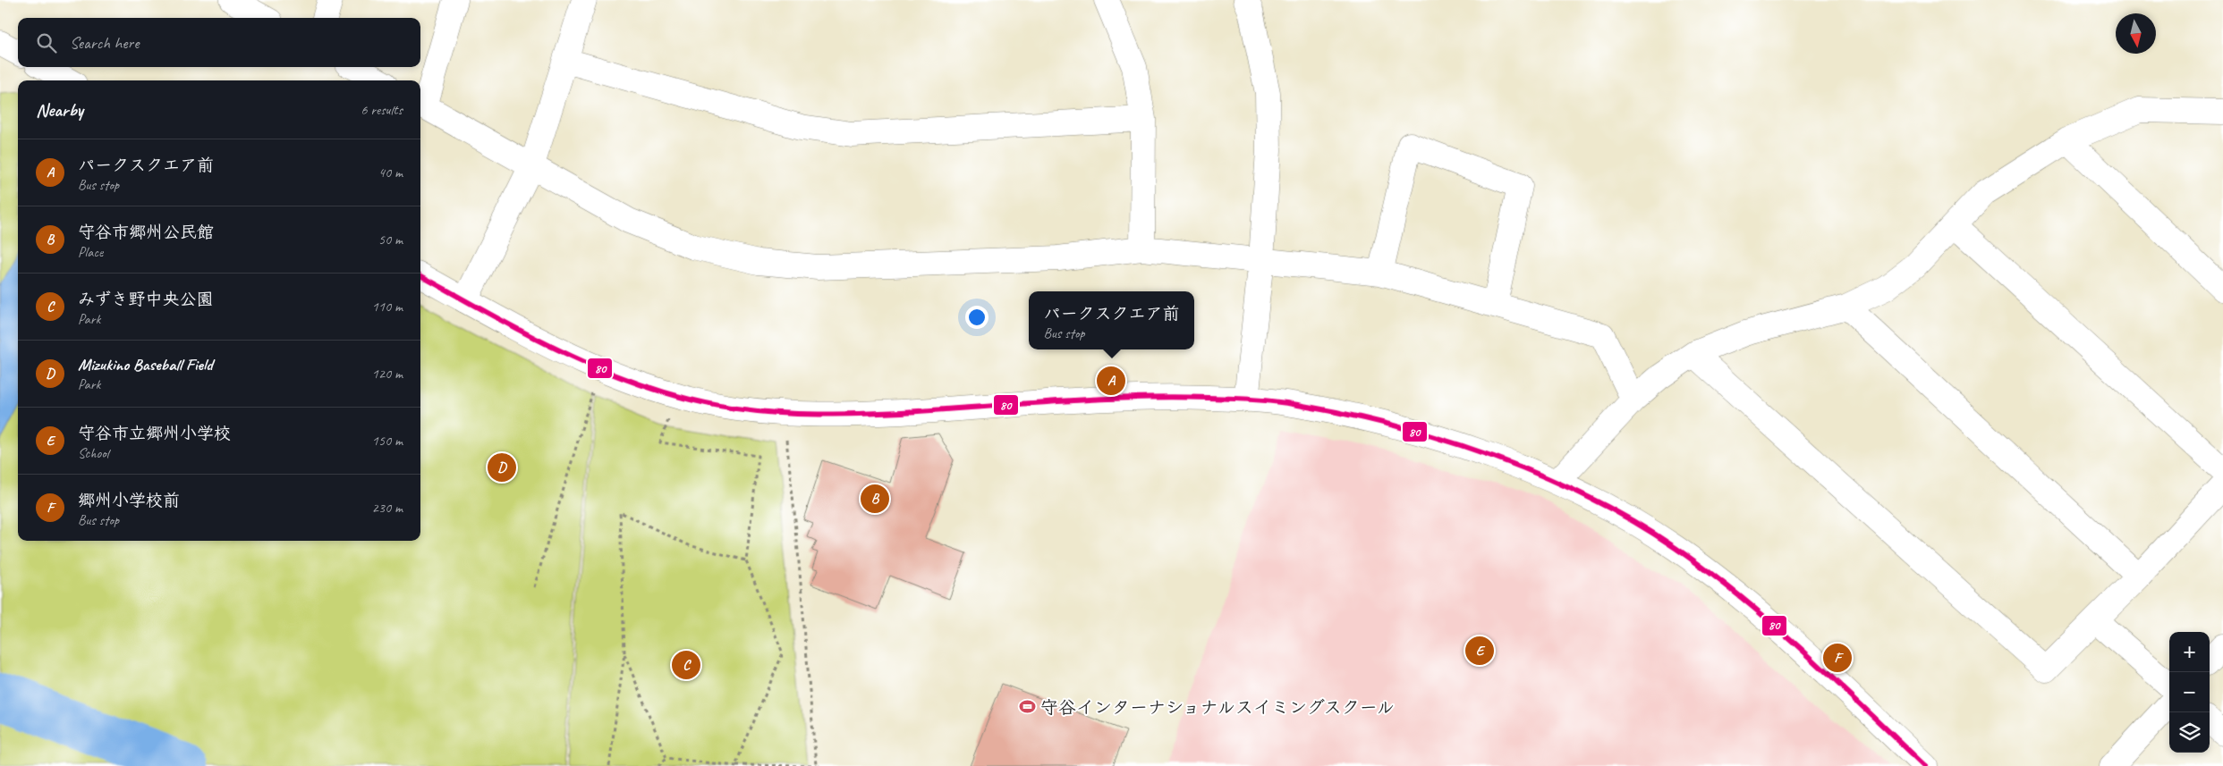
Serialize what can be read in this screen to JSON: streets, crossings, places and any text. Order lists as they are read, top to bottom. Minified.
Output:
{"places":{"sports":["守谷インターナショナルスイミングスクール"]},"lines":["transit line 80"],"north":"bottom","page":{"search":"Search here","heading":["Nearby","6 results"],"list":[{"mark":"A","name":"パークスクエア前","note":"Bus stop","value":"40 m"},{"mark":"B","name":"守谷市郷州公民館","note":"Place","value":"50 m"},{"mark":"C","name":"みずき野中央公園","note":"Park","value":"110 m"},{"mark":"D","name":"Mizukino Baseball Field","note":"Park","value":"120 m"},{"mark":"E","name":"守谷市立郷州小学校","note":"School","value":"150 m"},{"mark":"F","name":"郷州小学校前","note":"Bus stop","value":"230 m"}],"popup":["パークスクエア前","Bus stop"],"pins":["A","D","B","E","F","C"],"map_buttons":["+","−"]}}
